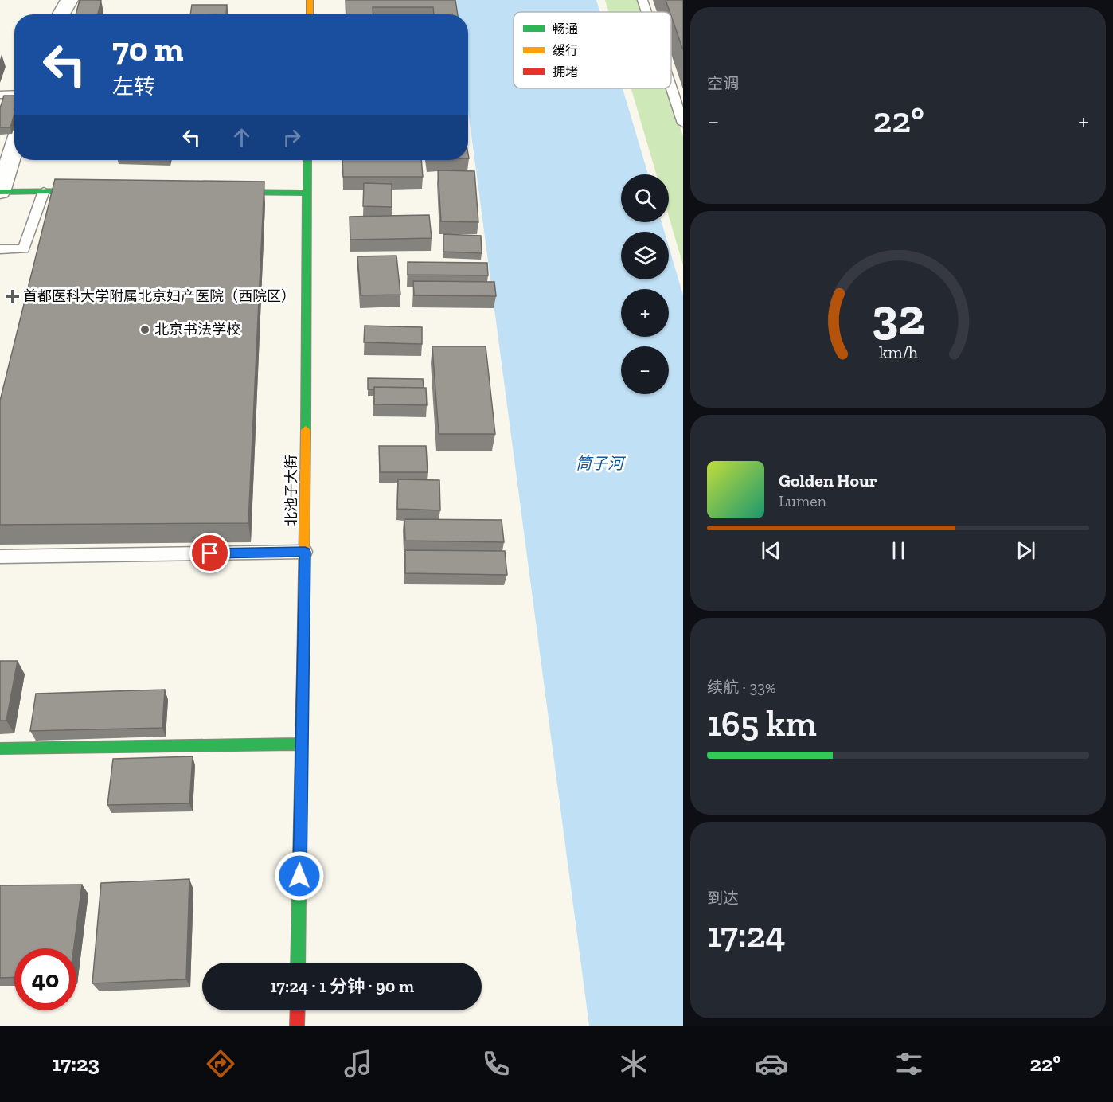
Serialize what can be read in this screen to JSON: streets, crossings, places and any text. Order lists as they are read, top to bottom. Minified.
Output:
{"streets":{"street":["北池子大街"]},"water":["筒子河"],"places":{"health":["首都医科大学附属北京妇产医院（西院区）"],"other":["北京书法学校"]},"legend":["畅通","缓行","拥堵"],"page":{"tile":["空调",["续航 · 33%","165 km"],["到达","17:24"]],"turn":["70 m","左转"],"heat":["−","22°","+"],"map_buttons":["+","−"],"song":["Golden Hour","Lumen"],"limit":"40","trip":"17:24 · 1 分钟 · 90 m","tabs":["17:23","22°"],"gauge":["32","km/h"]}}
